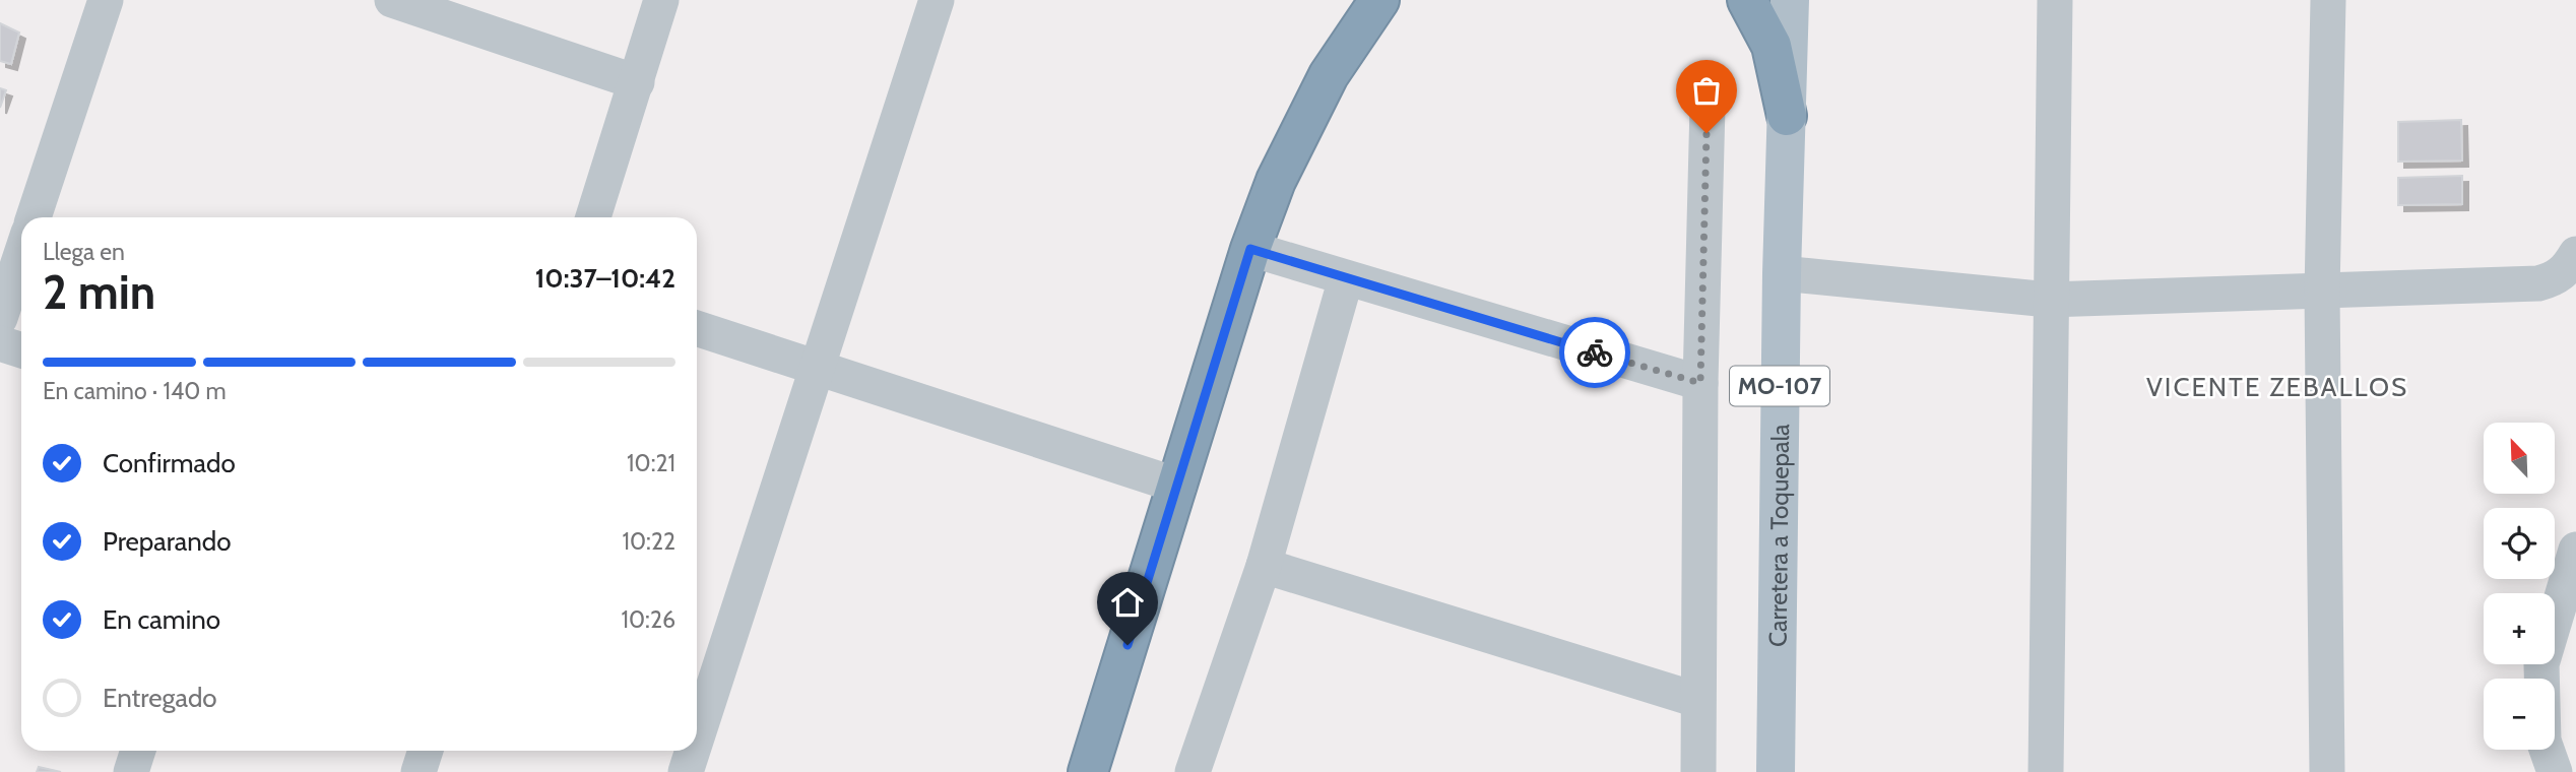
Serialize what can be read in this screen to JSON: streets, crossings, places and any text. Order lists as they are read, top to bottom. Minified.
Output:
{"streets":{"main road":["MO-107","Carretera a Toquepala"]},"districts":["VICENTE ZEBALLOS"],"north":"top left","page":{"heading":["2 min","Llega en","10:37–10:42"],"bar":"En camino · 140 m","map_buttons":["+","−"],"list":[["Confirmado","10:21"],["Preparando","10:22"],["En camino","10:26"],"Entregado"]}}
